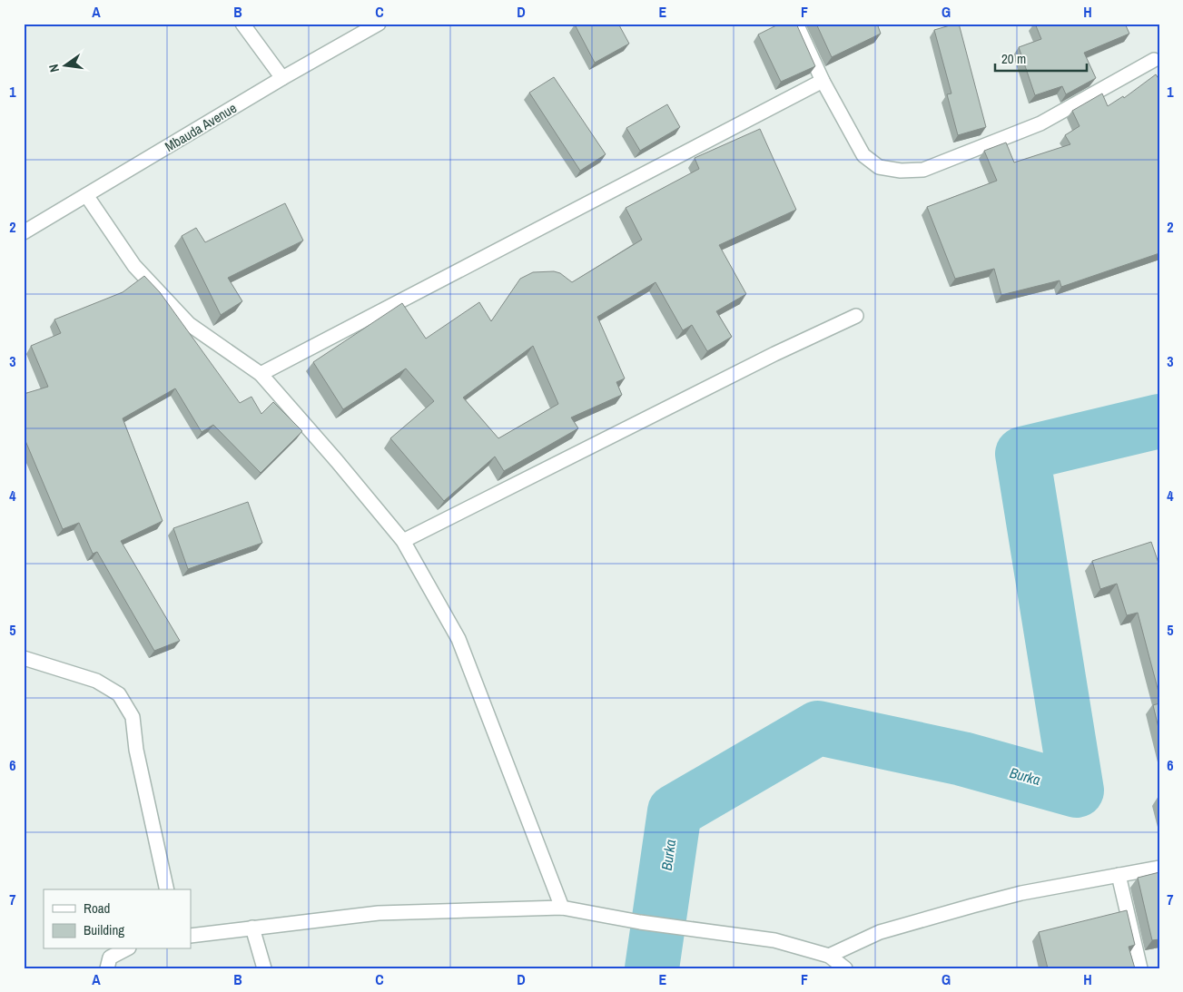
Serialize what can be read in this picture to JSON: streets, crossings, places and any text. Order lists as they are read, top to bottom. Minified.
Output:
{"streets":{"street":["Mbauda Avenue"]},"water":["Burka"],"legend":["Road","Building"],"scale_bar":"20 m","north":"left","grid":{"columns":["A","B","C","D","E","F","G","H"],"rows":["1","2","3","4","5","6","7"]}}
